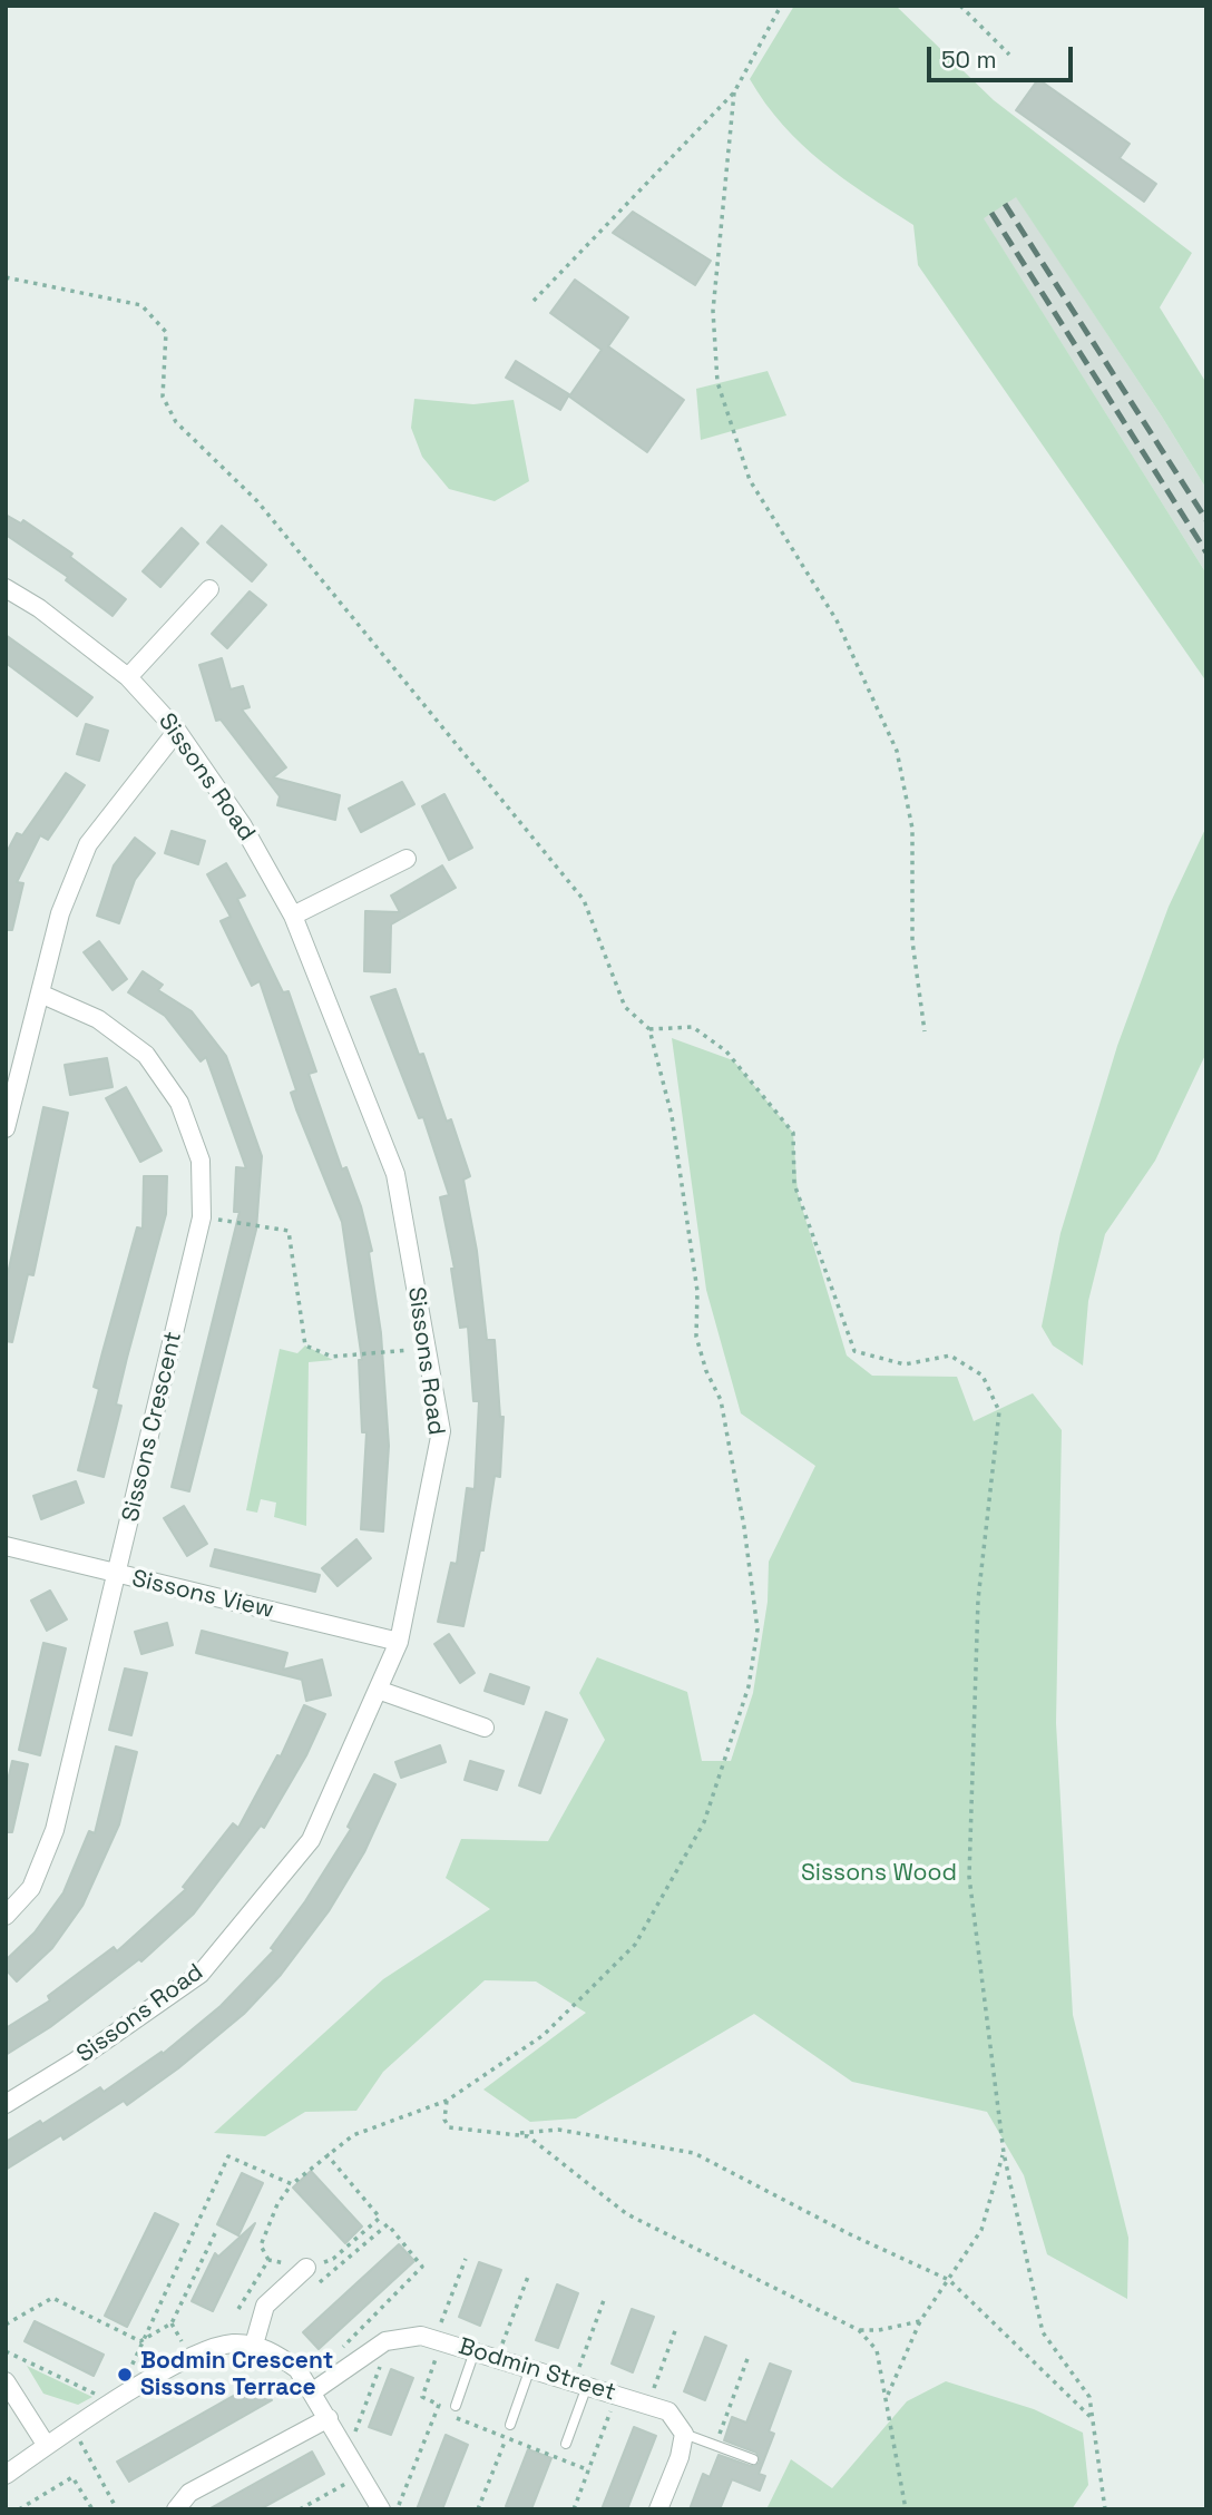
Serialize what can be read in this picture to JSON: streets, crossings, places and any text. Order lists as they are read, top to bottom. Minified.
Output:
{"streets":{"street":["Sissons Road","Sissons Crescent","Sissons View","Bodmin Street"]},"crossings":[["Sissons Road","Sissons View"],["Sissons Crescent","Sissons View"]],"parks":["Sissons Wood"],"places":["Bodmin Crescent Sissons Terrace"],"scale_bar":"50 m"}
